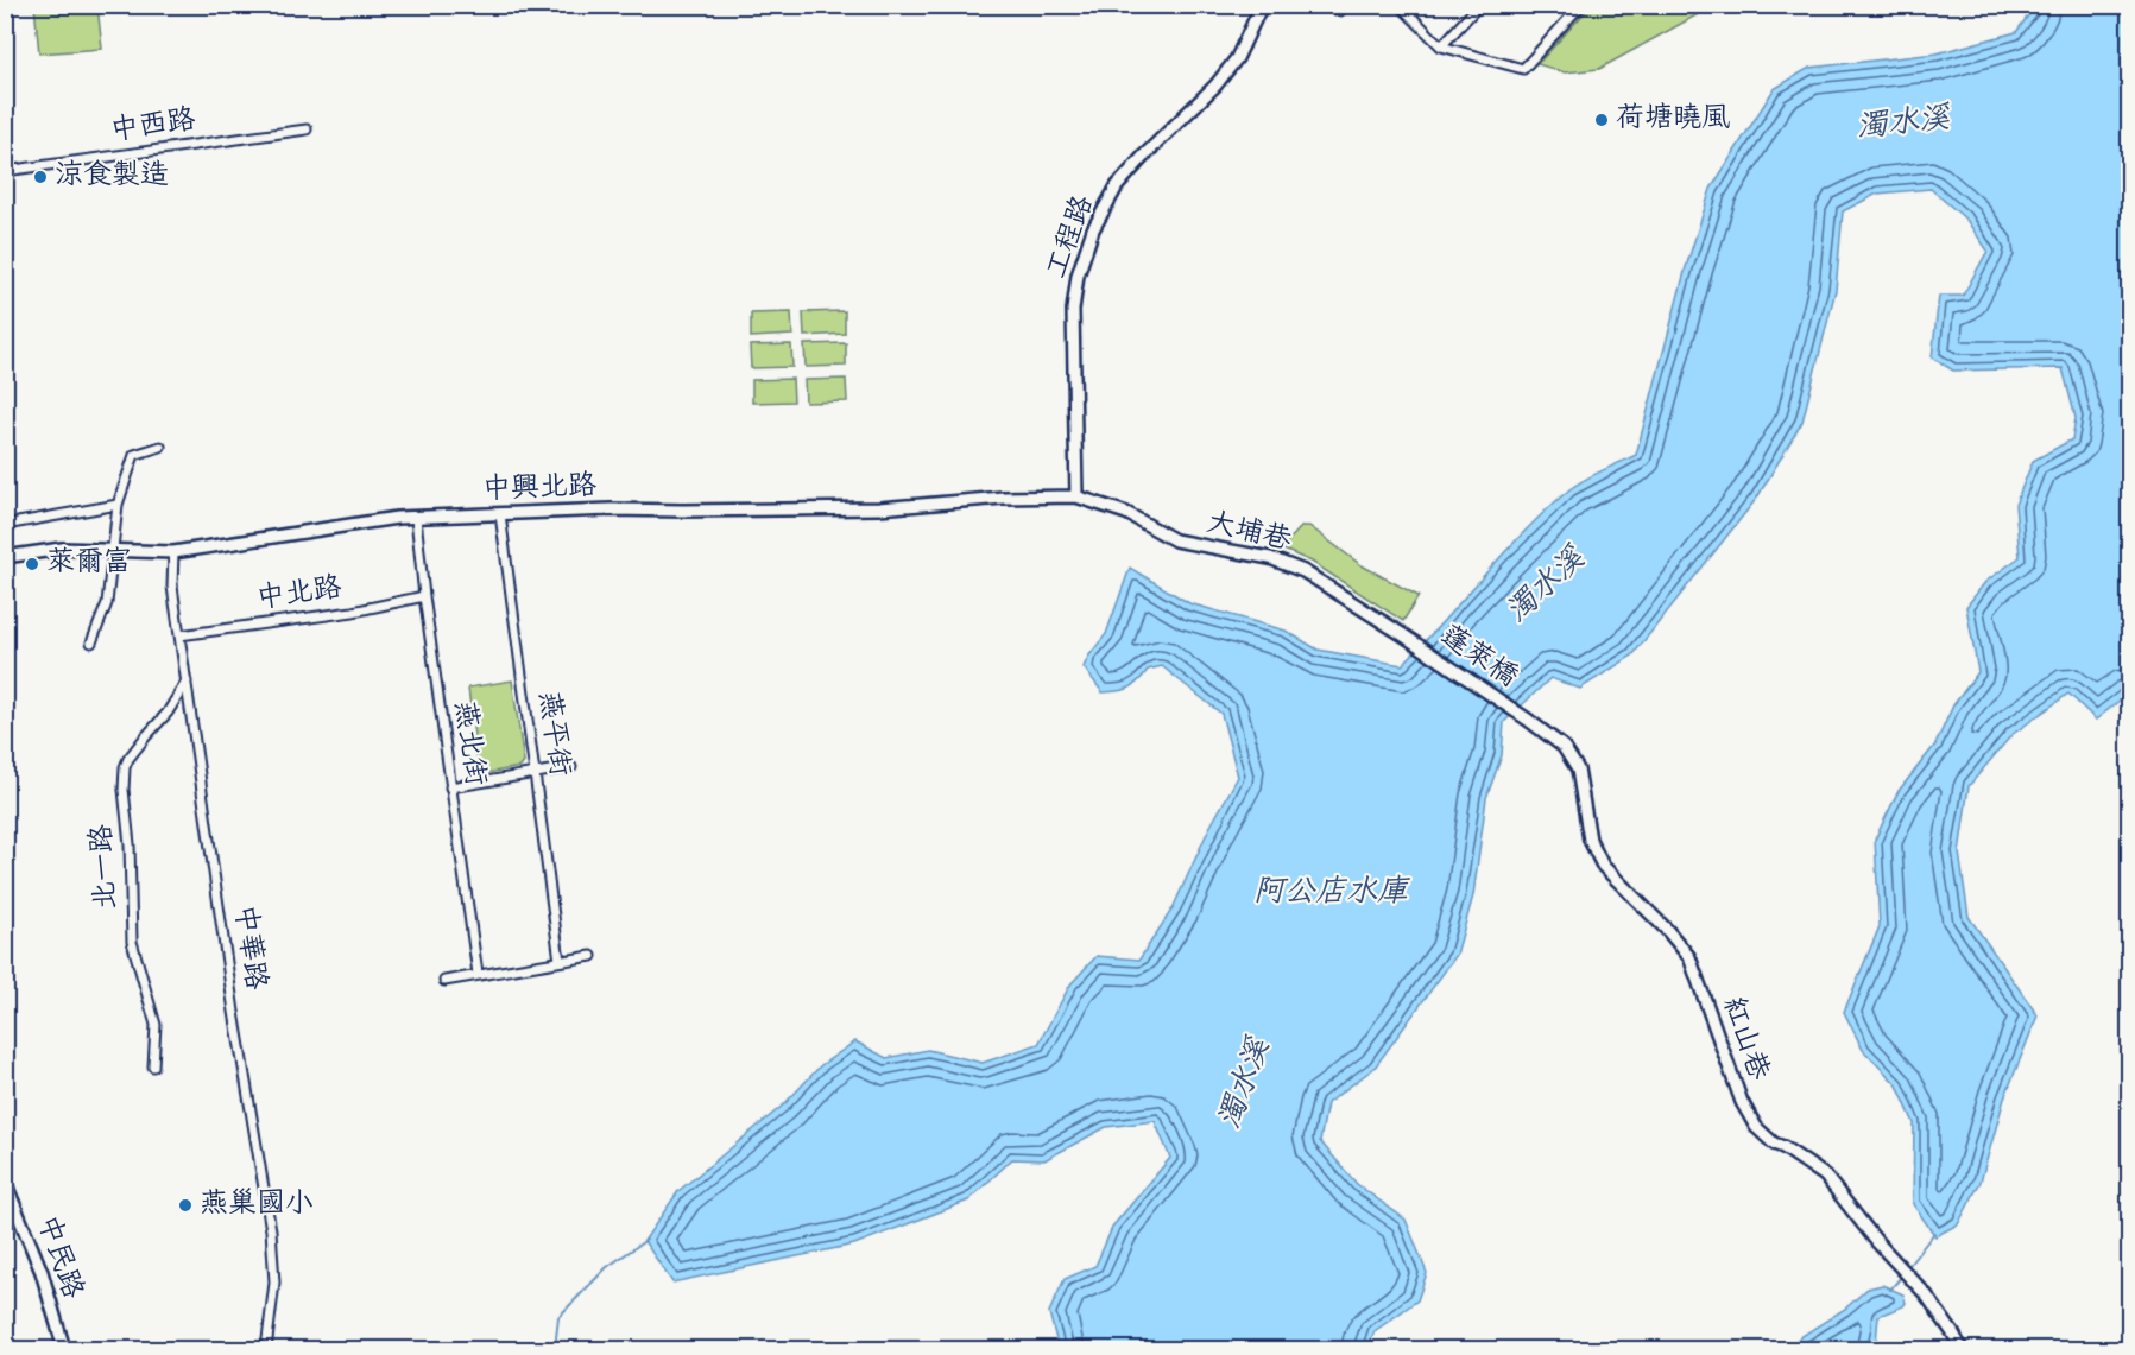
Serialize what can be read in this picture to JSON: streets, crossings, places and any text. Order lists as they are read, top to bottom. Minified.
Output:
{"streets":{"street":["中西路","工程路","中興北路","大埔巷","中北路","蓬萊橋","燕平街","燕北街","北一路","中華路","紅山巷","中民路"]},"crossings":[["工程路","中興北路"],["工程路","大埔巷"],["中興北路","大埔巷"],["中興北路","燕平街"],["中興北路","燕北街"],["中興北路","中華路"],["大埔巷","蓬萊橋"],["中北路","燕北街"],["中北路","中華路"],["蓬萊橋","紅山巷"],["北一路","中華路"]],"water":["濁水溪","阿公店水庫"],"places":["荷塘曉風","涼食製造","萊爾富","燕巢國小"]}
